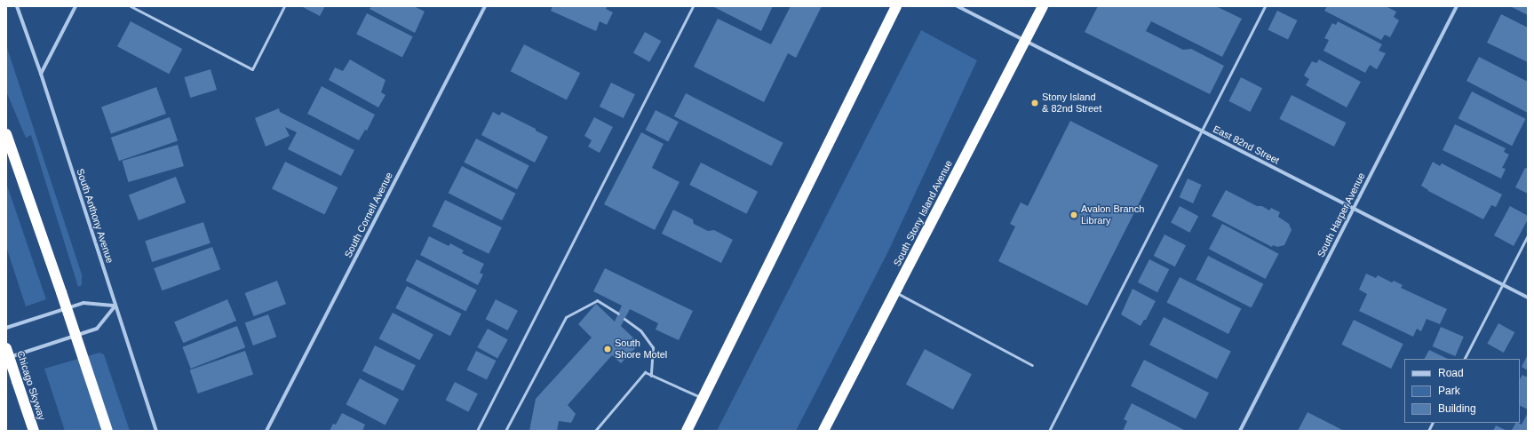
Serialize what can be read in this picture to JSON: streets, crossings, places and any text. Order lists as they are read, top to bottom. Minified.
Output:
{"streets":{"highway":["South Stony Island Avenue","Chicago Skyway"],"street":["East 82nd Street","South Cornell Avenue","South Harper Avenue","South Anthony Avenue"]},"crossings":[["East 82nd Street","South Stony Island Avenue"],["East 82nd Street","South Harper Avenue"]],"places":["Stony Island & 82nd Street","Avalon Branch Library","South Shore Motel"],"legend":["Road","Park","Building"]}
